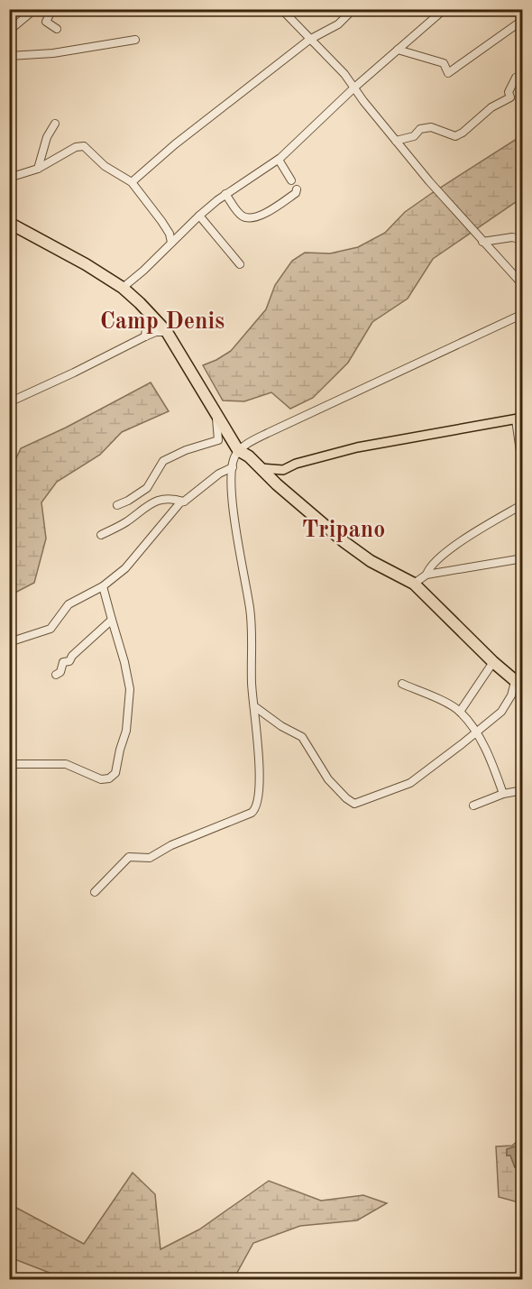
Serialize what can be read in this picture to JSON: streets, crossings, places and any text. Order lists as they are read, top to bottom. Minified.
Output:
{"districts":["Camp Denis","Tripano"]}
